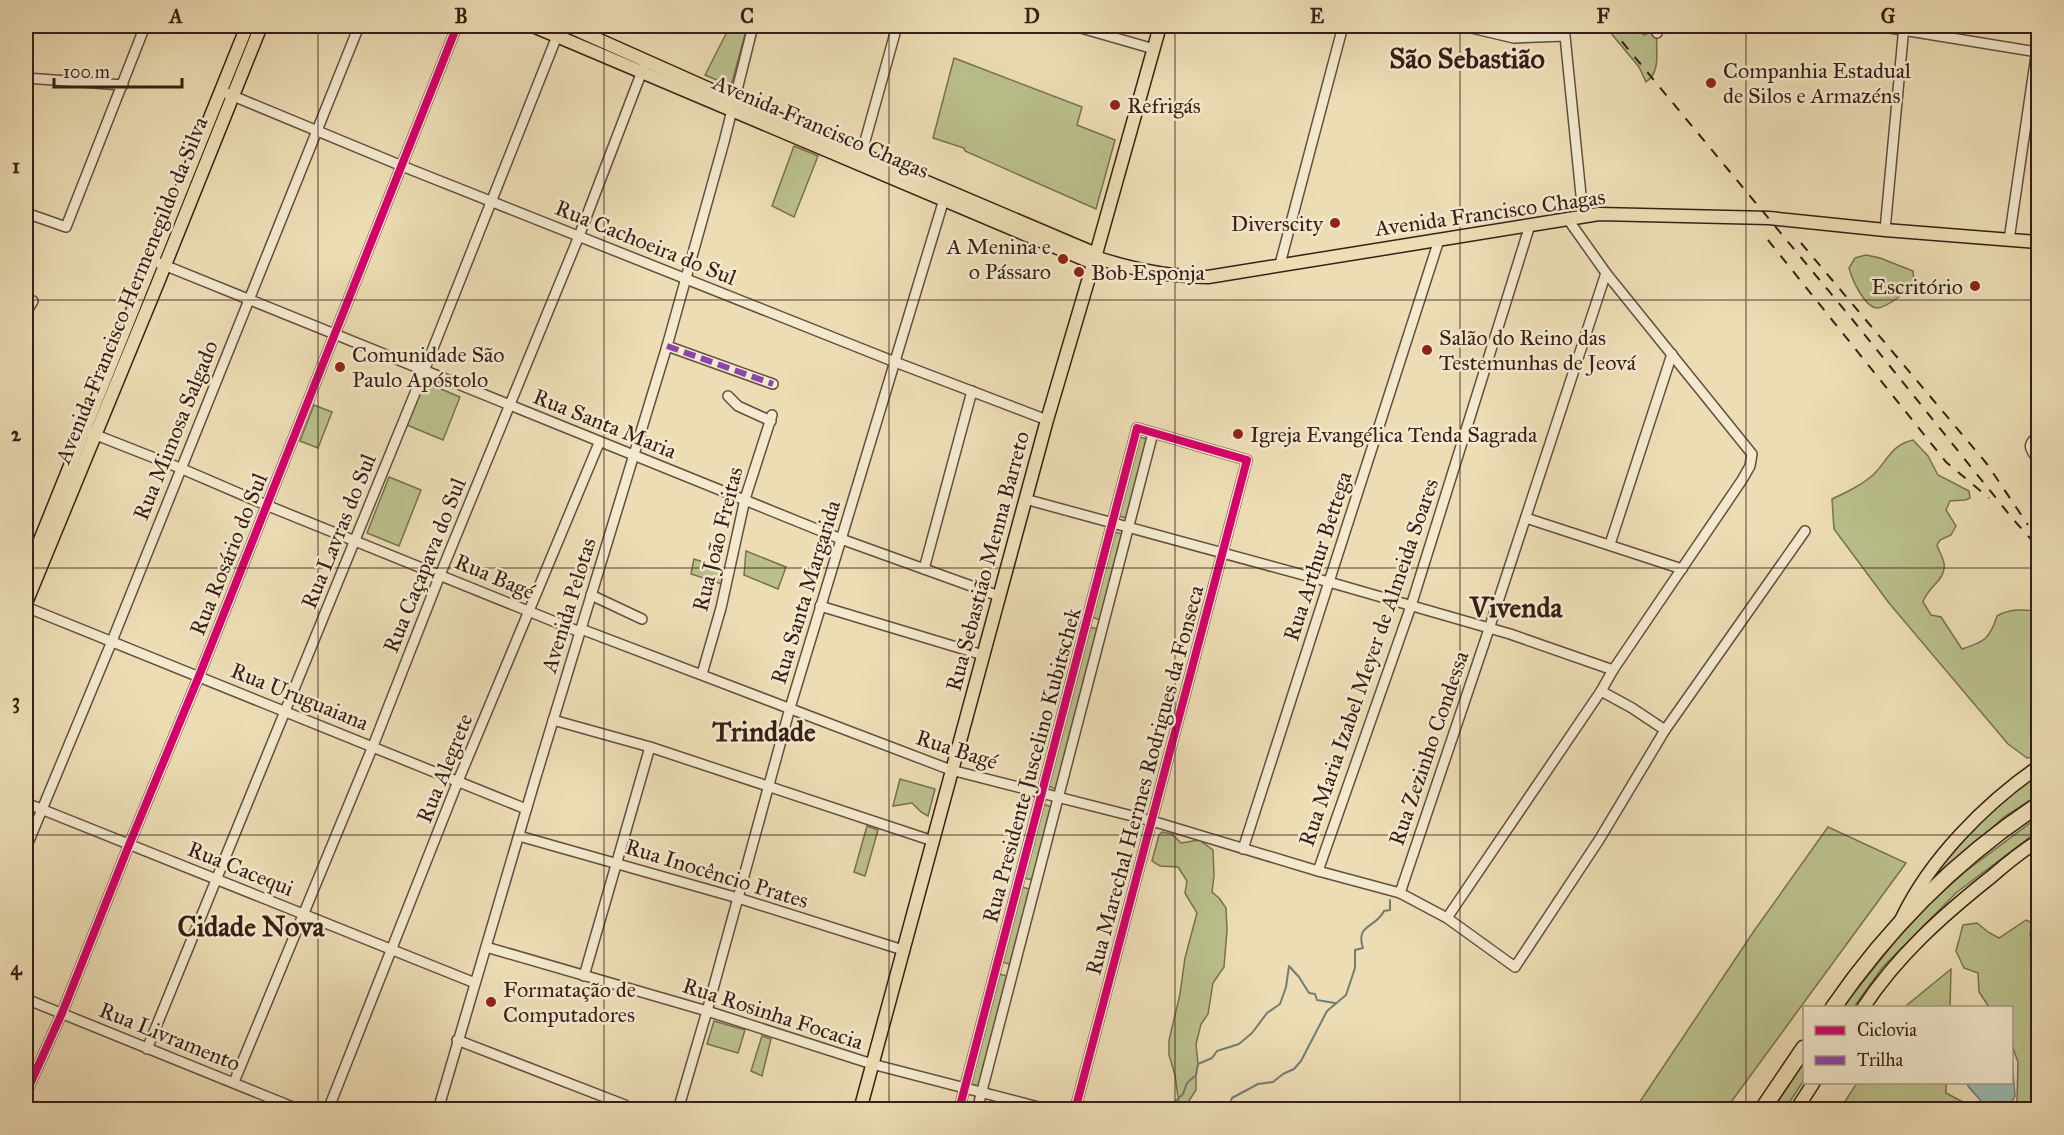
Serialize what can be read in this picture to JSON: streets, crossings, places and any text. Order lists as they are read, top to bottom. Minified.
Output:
{"streets":{"main road":["Avenida Francisco Chagas","Avenida Francisco Hermenegildo da Silva","Rua Sebastião Menna Barreto"],"street":["Rua Cachoeira do Sul","Rua Santa Maria","Rua Mimosa Salgado","Rua Lavras do Sul","Rua João Freitas","Rua Rosário do Sul","Rua Arthur Bettega","Rua Caçapava do Sul","Rua Bagé","Rua Santa Margarida","Avenida Pelotas","Rua Maria Izabel Meyer de Almeida Soares","Rua Uruguaiana","Rua Zezinho Condessa","Rua Presidente Juscelino Kubitschek","Rua Alegrete","Rua Marechal Hermes Rodrigues da Fonseca","Rua Cacequi","Rua Inocêncio Prates","Rua Rosinha Focacia","Rua Livramento"]},"crossings":[["Avenida Francisco Chagas","Rua Lavras do Sul"],["Avenida Francisco Chagas","Rua Arthur Bettega"],["Avenida Francisco Chagas","Rua Sebastião Menna Barreto"],["Avenida Francisco Chagas","Rua Caçapava do Sul"],["Avenida Francisco Chagas","Rua Santa Margarida"],["Avenida Francisco Chagas","Avenida Pelotas"],["Avenida Francisco Chagas","Rua Maria Izabel Meyer de Almeida Soares"],["Rua Cachoeira do Sul","Avenida Francisco Hermenegildo da Silva"],["Rua Cachoeira do Sul","Rua Mimosa Salgado"],["Rua Cachoeira do Sul","Rua Lavras do Sul"],["Rua Cachoeira do Sul","Rua Rosário do Sul"],["Rua Cachoeira do Sul","Rua Sebastião Menna Barreto"],["Rua Cachoeira do Sul","Rua Caçapava do Sul"],["Rua Cachoeira do Sul","Rua Santa Margarida"],["Rua Cachoeira do Sul","Avenida Pelotas"],["Avenida Francisco Hermenegildo da Silva","Rua Santa Maria"],["Avenida Francisco Hermenegildo da Silva","Rua Bagé"],["Avenida Francisco Hermenegildo da Silva","Rua Uruguaiana"],["Rua Santa Maria","Rua Mimosa Salgado"],["Rua Santa Maria","Rua Lavras do Sul"],["Rua Santa Maria","Rua João Freitas"],["Rua Santa Maria","Rua Rosário do Sul"],["Rua Santa Maria","Rua Sebastião Menna Barreto"],["Rua Santa Maria","Rua Caçapava do Sul"],["Rua Santa Maria","Rua Santa Margarida"],["Rua Santa Maria","Avenida Pelotas"],["Rua Santa Maria","Rua Alegrete"],["Rua Mimosa Salgado","Rua Bagé"],["Rua Mimosa Salgado","Rua Uruguaiana"],["Rua Mimosa Salgado","Rua Cacequi"],["Rua Lavras do Sul","Rua Bagé"],["Rua Lavras do Sul","Rua Uruguaiana"],["Rua Lavras do Sul","Rua Cacequi"],["Rua Lavras do Sul","Rua Livramento"],["Rua João Freitas","Rua Bagé"],["Rua Rosário do Sul","Rua Bagé"],["Rua Rosário do Sul","Rua Uruguaiana"],["Rua Rosário do Sul","Rua Cacequi"],["Rua Rosário do Sul","Rua Livramento"],["Rua Arthur Bettega","Rua Bagé"],["Rua Sebastião Menna Barreto","Rua Bagé"],["Rua Sebastião Menna Barreto","Rua Inocêncio Prates"],["Rua Sebastião Menna Barreto","Rua Rosinha Focacia"],["Rua Caçapava do Sul","Rua Bagé"],["Rua Caçapava do Sul","Rua Uruguaiana"],["Rua Caçapava do Sul","Rua Cacequi"],["Rua Caçapava do Sul","Rua Livramento"],["Rua Bagé","Rua Santa Margarida"],["Rua Bagé","Avenida Pelotas"],["Rua Bagé","Rua Maria Izabel Meyer de Almeida Soares"],["Rua Bagé","Rua Zezinho Condessa"],["Rua Bagé","Rua Presidente Juscelino Kubitschek"],["Rua Bagé","Rua Alegrete"],["Rua Bagé","Rua Marechal Hermes Rodrigues da Fonseca"],["Rua Santa Margarida","Rua Inocêncio Prates"],["Rua Santa Margarida","Rua Rosinha Focacia"],["Avenida Pelotas","Rua Uruguaiana"],["Avenida Pelotas","Rua Cacequi"],["Avenida Pelotas","Rua Inocêncio Prates"],["Avenida Pelotas","Rua Rosinha Focacia"],["Rua Uruguaiana","Rua Alegrete"],["Rua Presidente Juscelino Kubitschek","Rua Marechal Hermes Rodrigues da Fonseca"],["Rua Presidente Juscelino Kubitschek","Rua Rosinha Focacia"],["Rua Alegrete","Rua Cacequi"]],"districts":["São Sebastião","Vivenda","Trindade","Cidade Nova"],"places":["Companhia Estadual de Silos e Armazéns","Refrigás","Diverscity","A Menina e o Pássaro","Bob Esponja","Escritório","Salão do Reino das Testemunhas de Jeová","Comunidade São Paulo Apóstolo","Igreja Evangélica Tenda Sagrada","Formatação de Computadores"],"legend":["Ciclovia","Trilha"],"scale_bar":"100 m","grid":{"columns":["A","B","C","D","E","F","G"],"rows":["1","2","3","4"]}}
